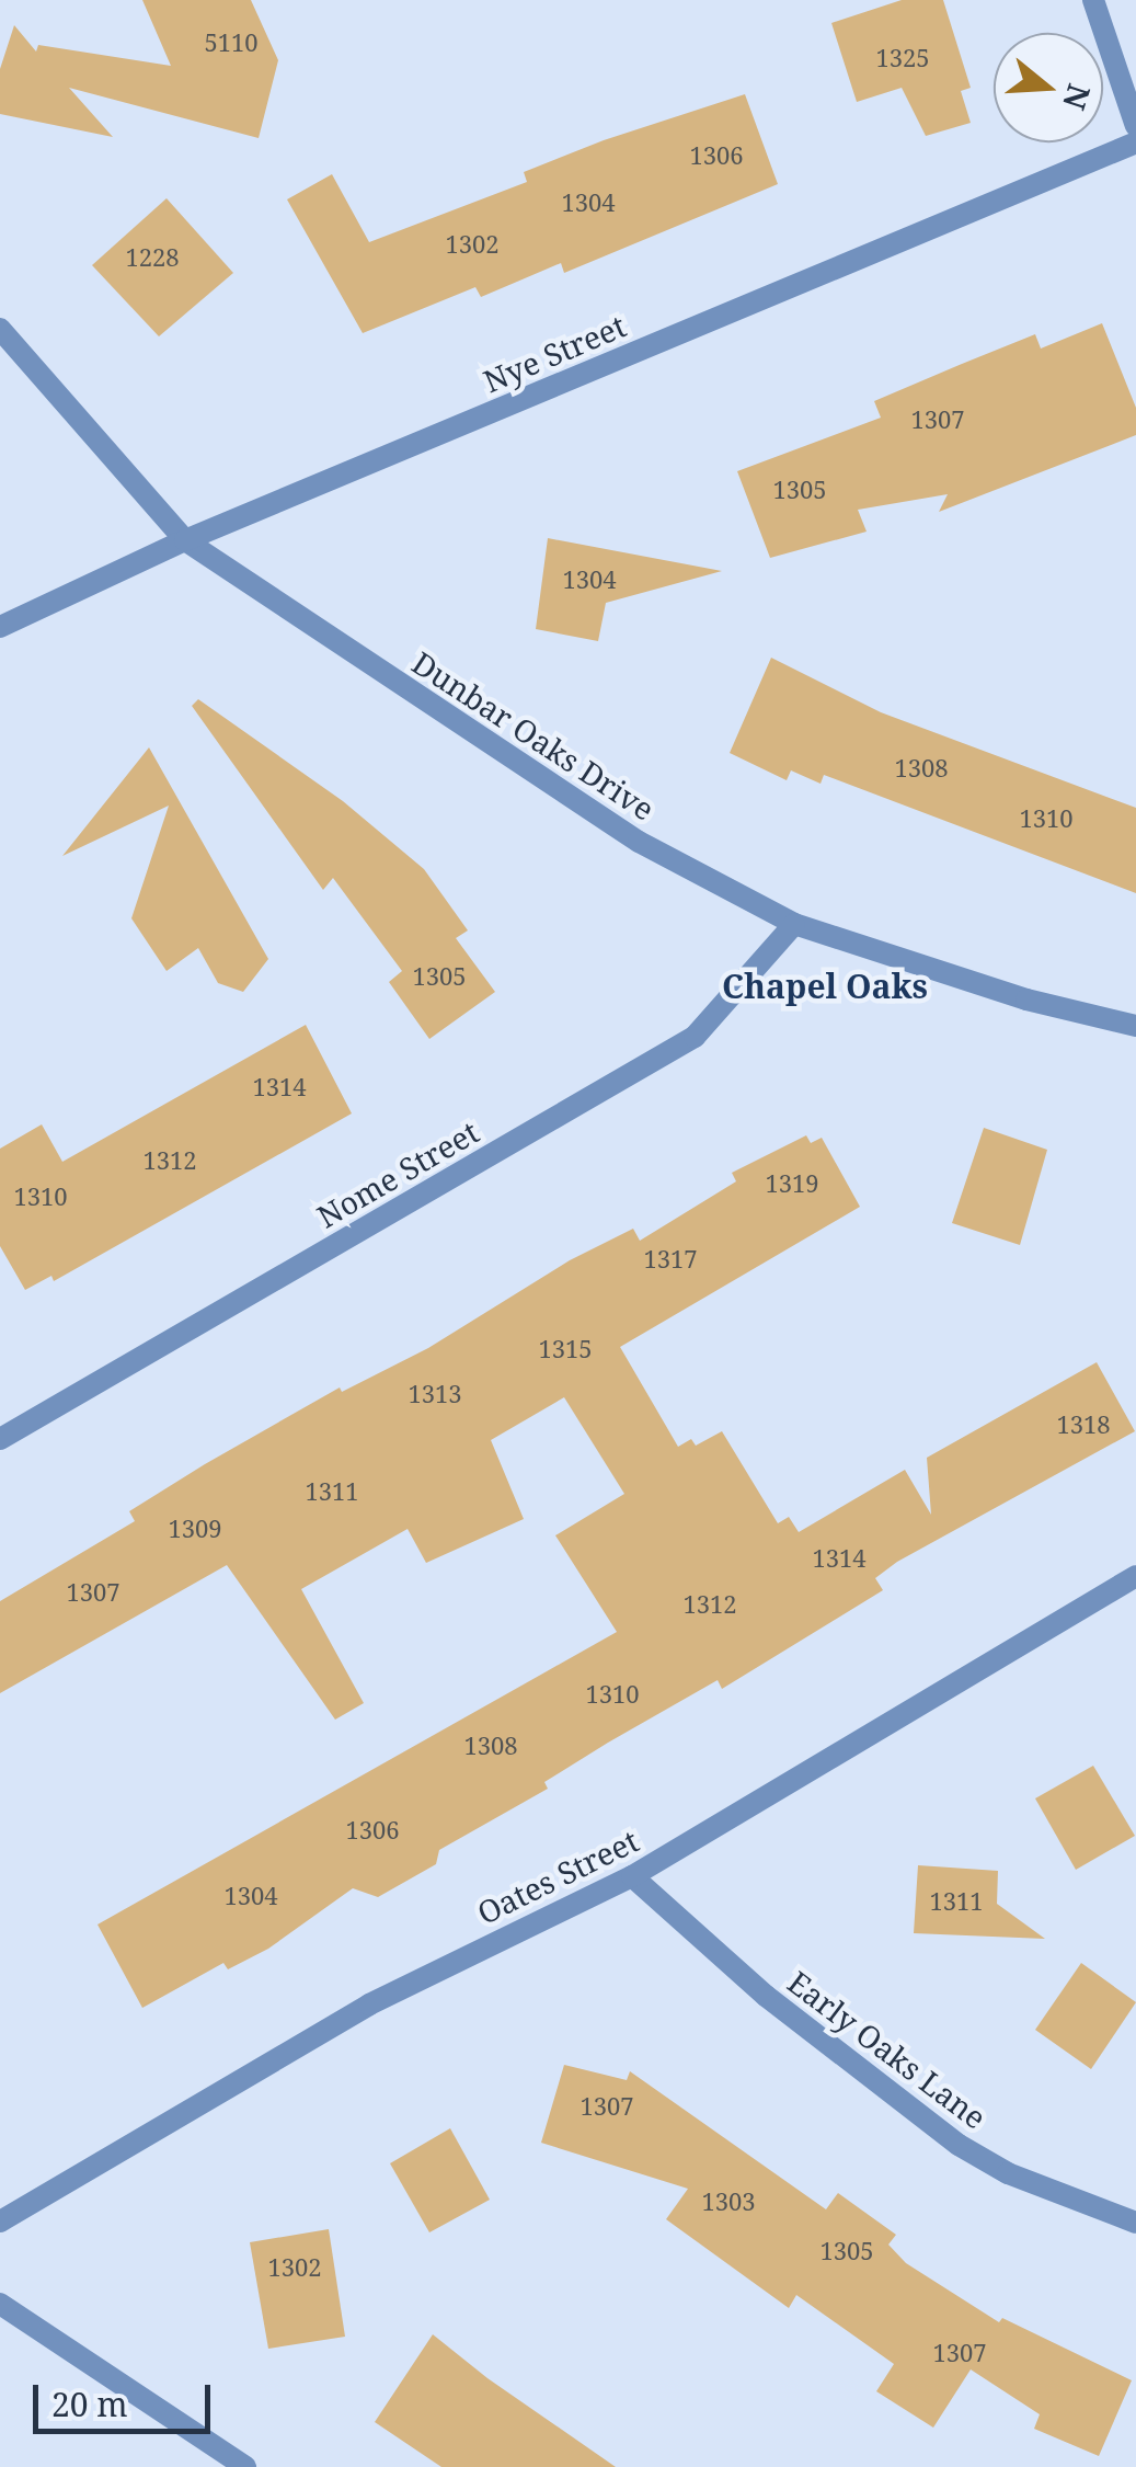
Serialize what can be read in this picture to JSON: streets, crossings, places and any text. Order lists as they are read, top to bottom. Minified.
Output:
{"streets":{"street":["Nye Street","Dunbar Oaks Drive","Nome Street","Oates Street","Early Oaks Lane"]},"crossings":[["Nye Street","Dunbar Oaks Drive"],["Dunbar Oaks Drive","Nome Street"],["Oates Street","Early Oaks Lane"]],"districts":["Chapel Oaks"],"house_numbers":["5110","1325","1306","1304","1302","1228","1307","1305","1304","1308","1310","1305","1314","1312","1319","1310","1317","1315","1313","1318","1311","1309","1314","1307","1312","1310","1308","1306","1304","1311","1307","1303","1305","1302","1307"],"scale_bar":"20 m","north":"right"}
